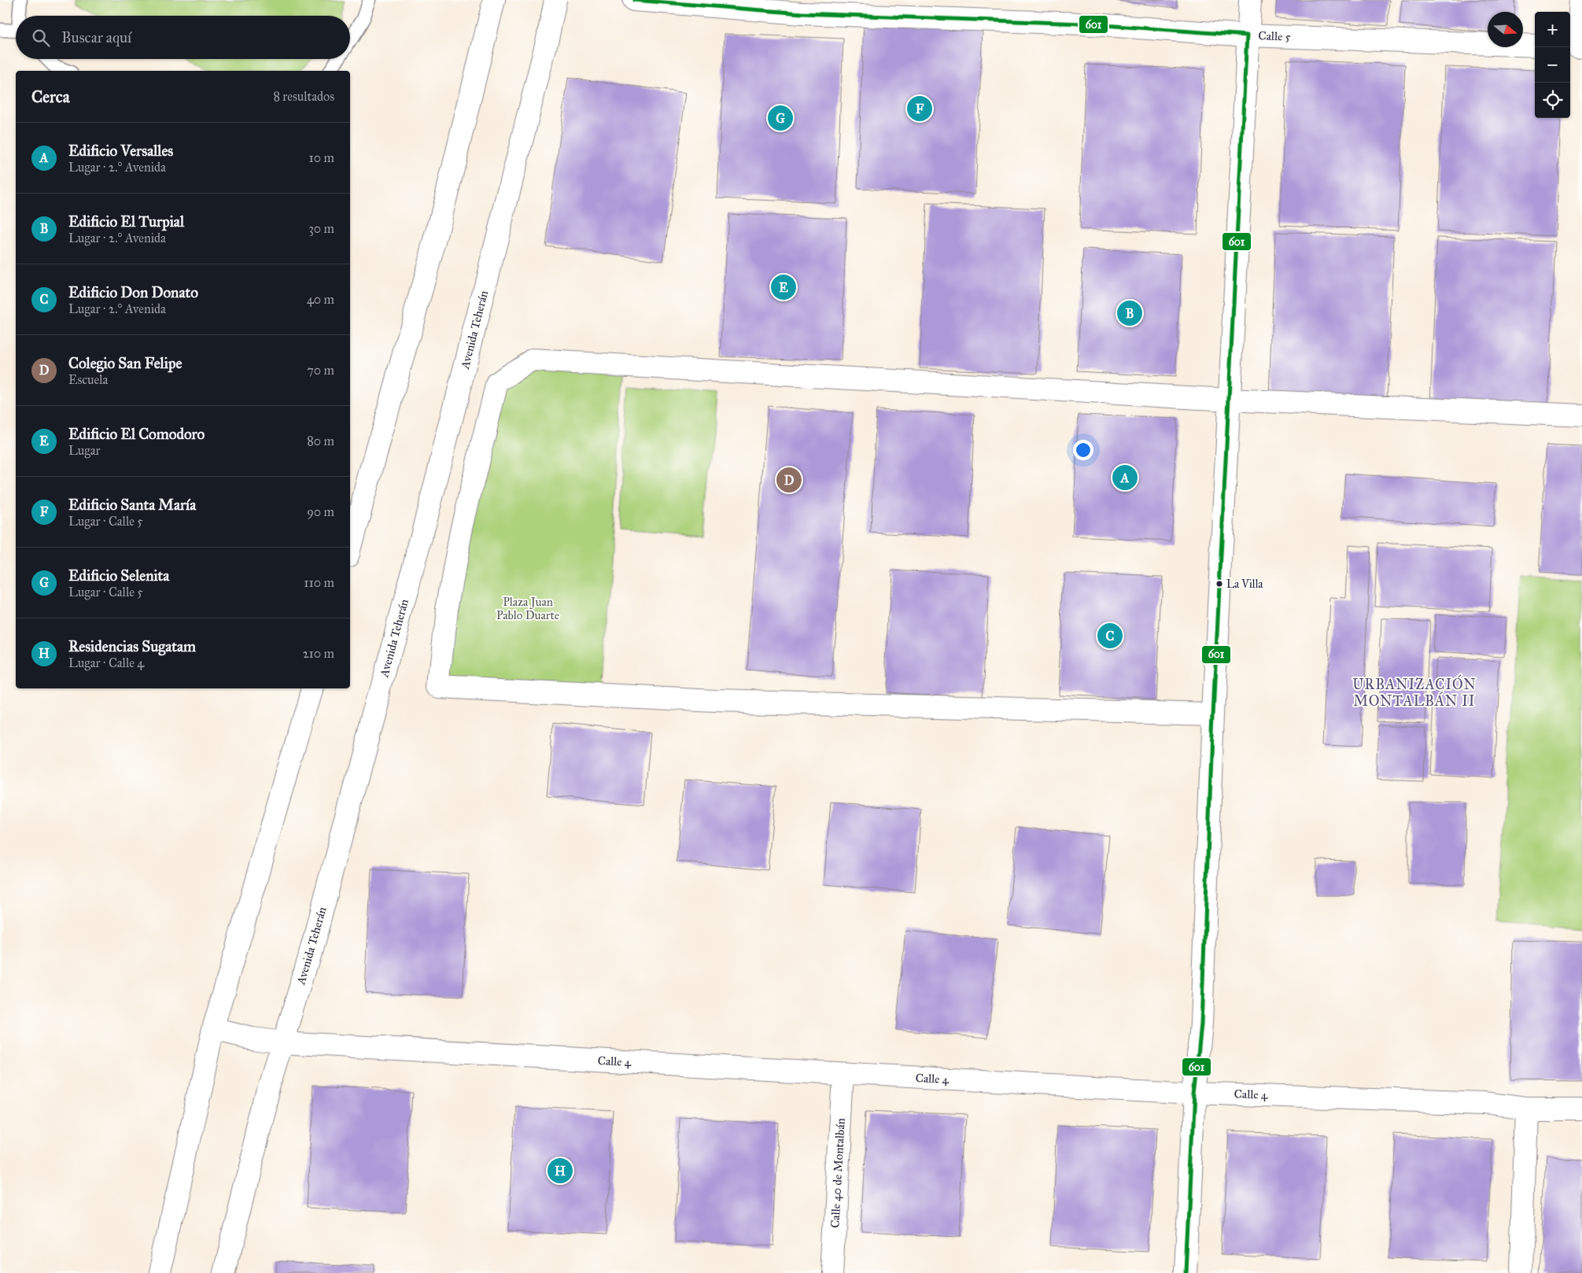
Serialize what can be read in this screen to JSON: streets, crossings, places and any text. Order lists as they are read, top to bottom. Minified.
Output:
{"streets":{"street":["Calle 5","Avenida Teherán","Calle 4","Calle 40 de Montalbán"]},"crossings":[["Avenida Teherán","Calle 4"],["Calle 4","Calle 40 de Montalbán"]],"districts":["URBANIZACIÓN MONTALBÁN II"],"parks":["Plaza Juan Pablo Duarte"],"places":["La Villa"],"lines":["transit line 601"],"north":"right","page":{"map_buttons":["+","−"],"search":"Buscar aquí","heading":["Cerca","8 resultados"],"pins":["F","G","E","B","A","D","C","H"],"list":[{"mark":"A","name":"Edificio Versalles","note":"Lugar · 2.° Avenida","value":"10 m"},{"mark":"B","name":"Edificio El Turpial","note":"Lugar · 2.° Avenida","value":"30 m"},{"mark":"C","name":"Edificio Don Donato","note":"Lugar · 2.° Avenida","value":"40 m"},{"mark":"D","name":"Colegio San Felipe","note":"Escuela","value":"70 m"},{"mark":"E","name":"Edificio El Comodoro","note":"Lugar","value":"80 m"},{"mark":"F","name":"Edificio Santa María","note":"Lugar · Calle 5","value":"90 m"},{"mark":"G","name":"Edificio Selenita","note":"Lugar · Calle 5","value":"110 m"},{"mark":"H","name":"Residencias Sugatam","note":"Lugar · Calle 4","value":"210 m"}]}}
